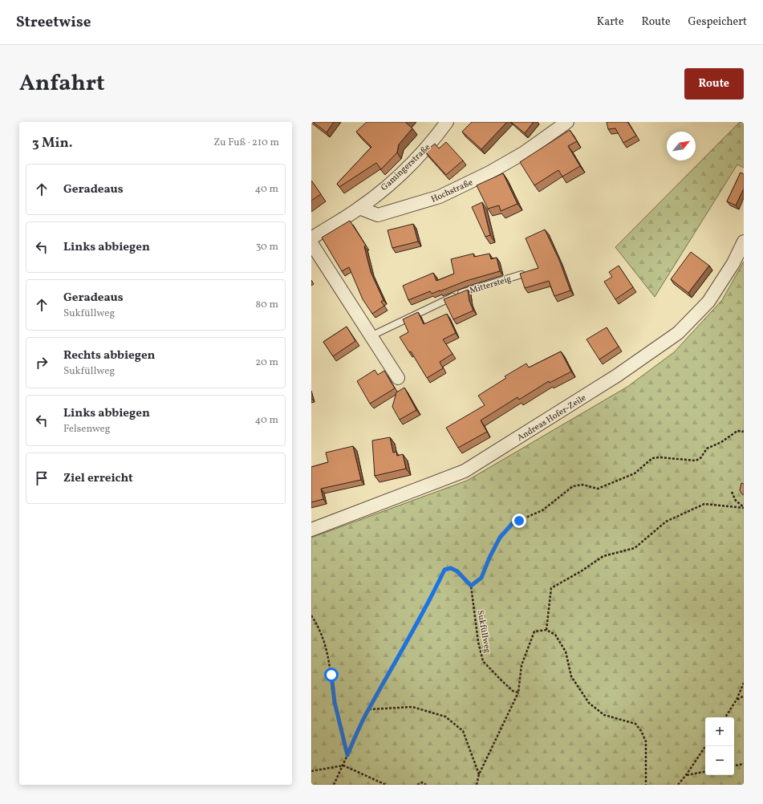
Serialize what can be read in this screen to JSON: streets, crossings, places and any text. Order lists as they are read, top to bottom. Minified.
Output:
{"streets":{"street":["Gamingerstraße","Hochstraße","Andreas Hofer-Zeile"],"lane":["Mittersteig"],"path":["Sukfüllweg"]},"crossings":[["Gamingerstraße","Hochstraße"]],"north":"top right","page":{"header":"Streetwise","nav":["Karte","Route","Gespeichert"],"title":"Anfahrt","buttons":"Route","heading":["3 Min.","Zu Fuß · 210 m"],"list":[["Geradeaus","40 m"],["Links abbiegen","30 m"],["Geradeaus","Sukfüllweg","80 m"],["Rechts abbiegen","Sukfüllweg","20 m"],["Links abbiegen","Felsenweg","40 m"],"Ziel erreicht"],"map_buttons":["+","−"]}}
